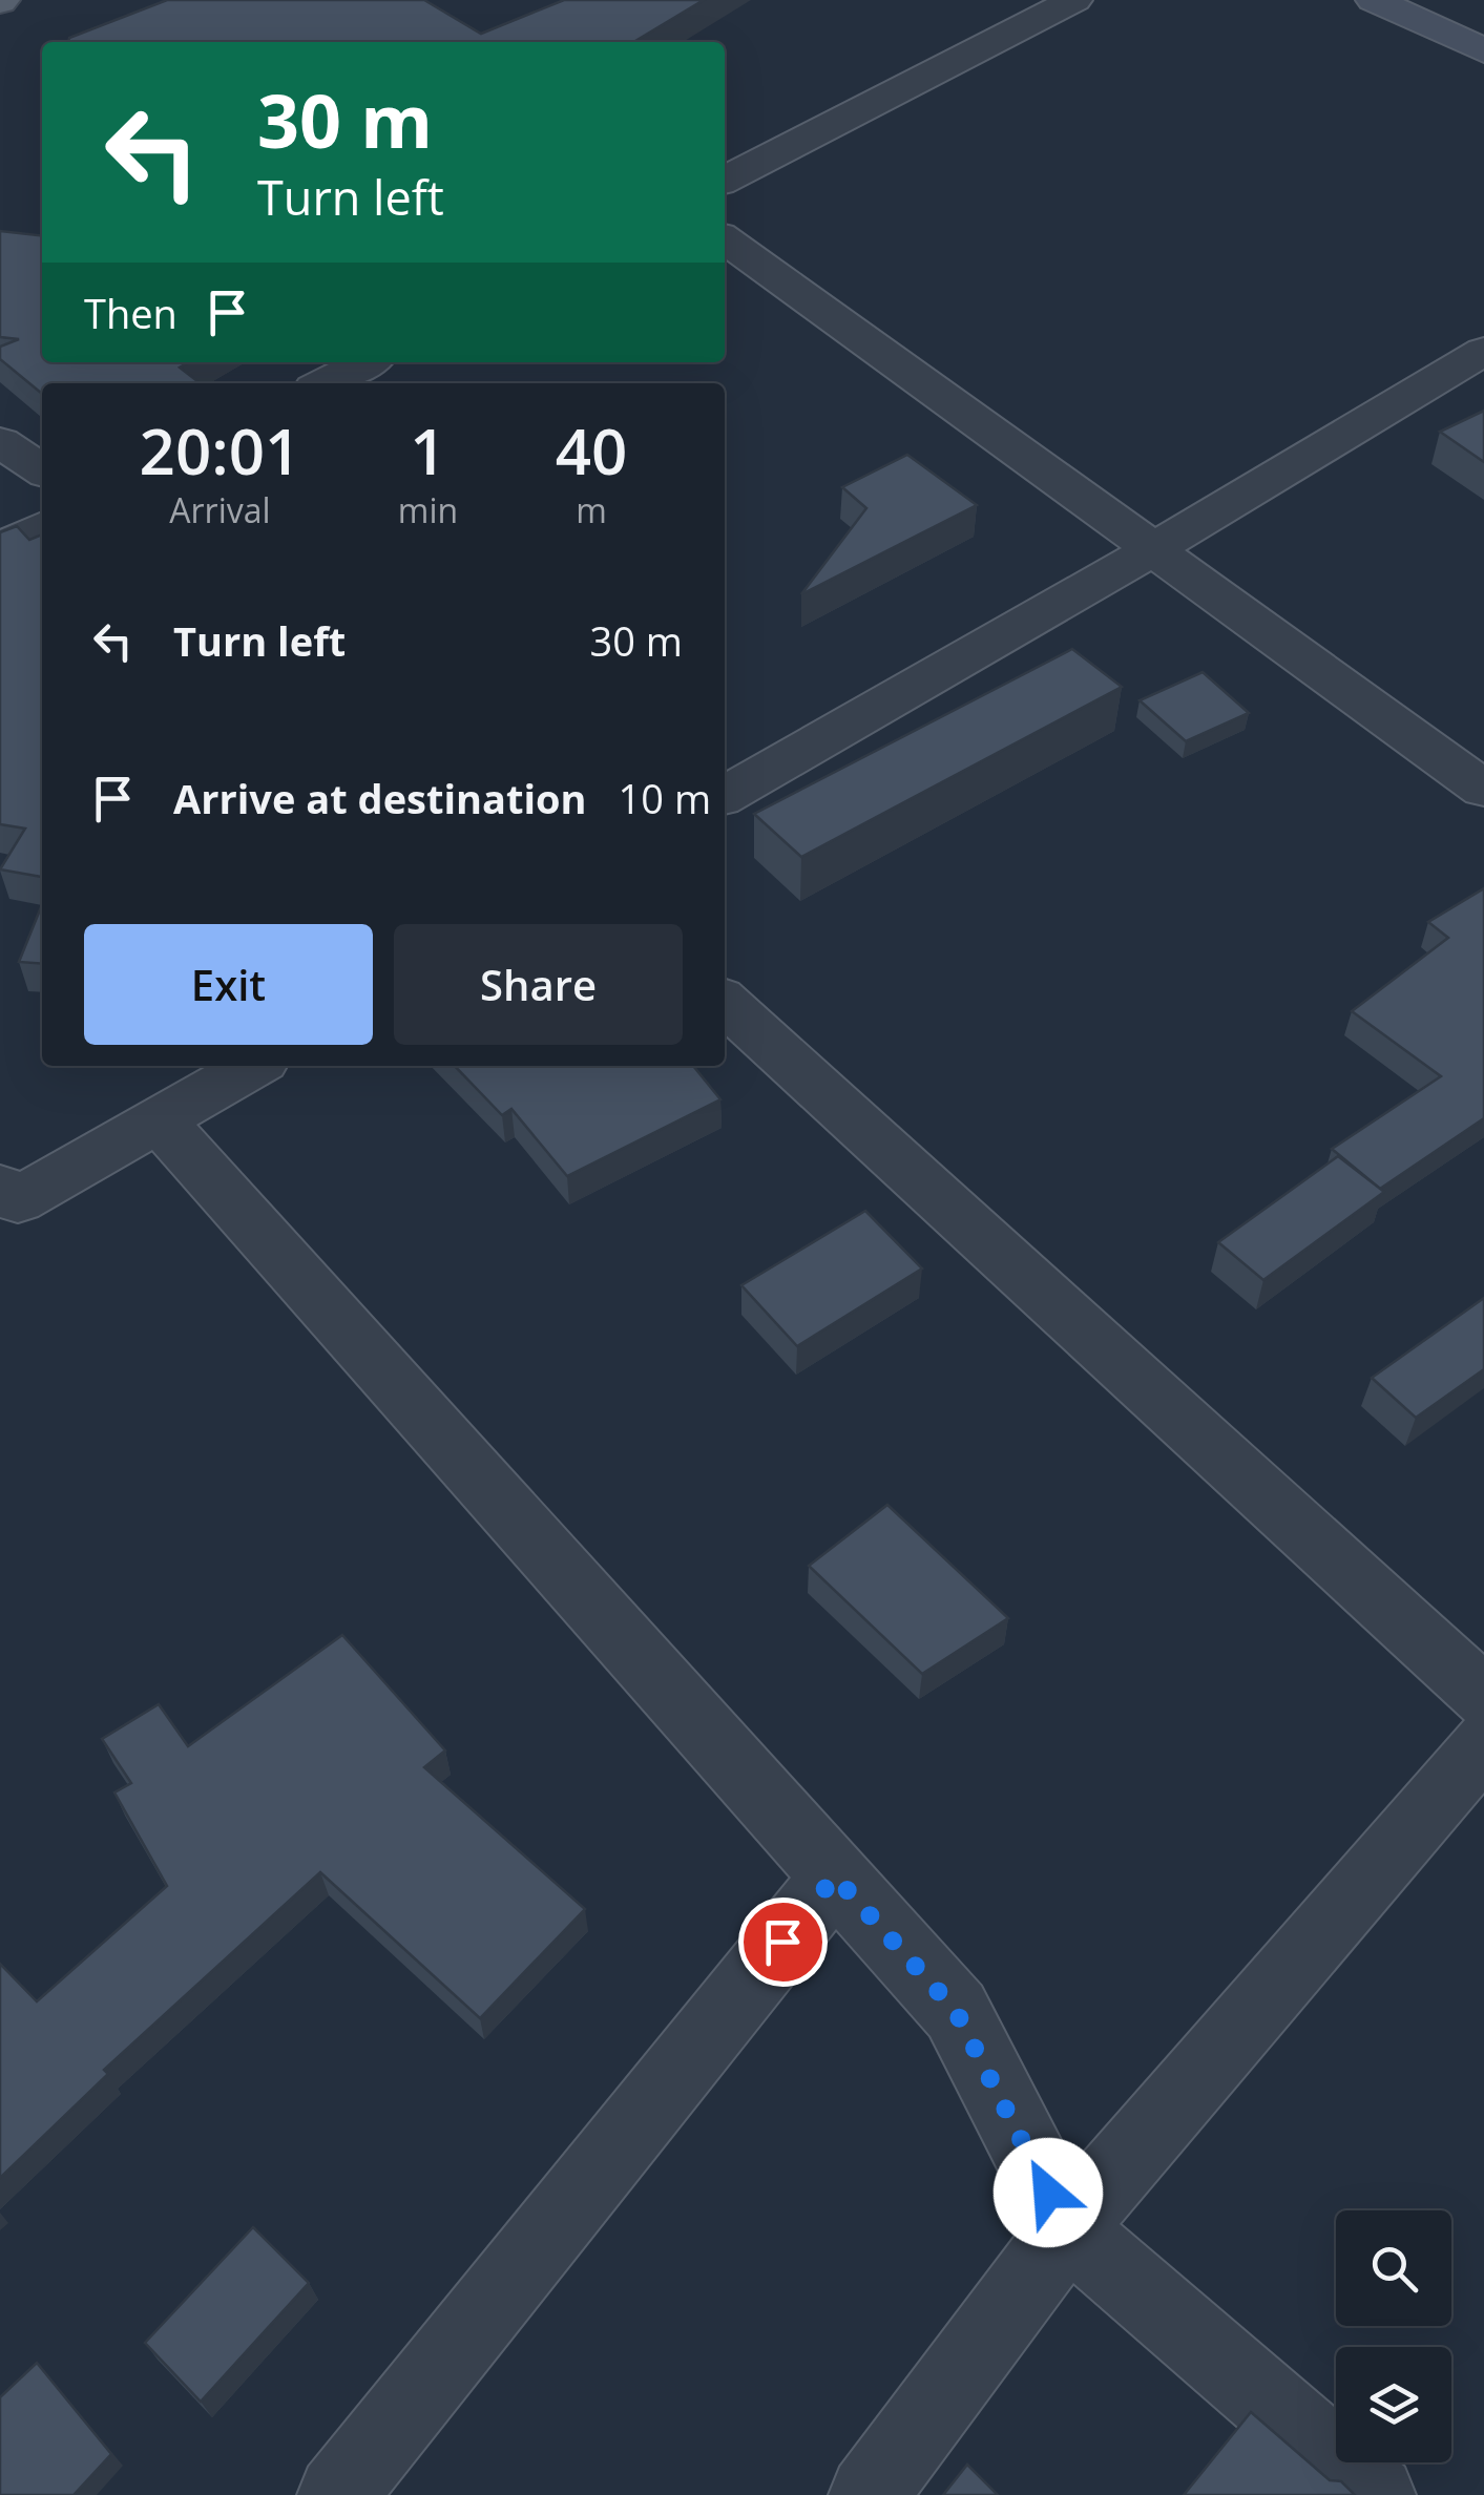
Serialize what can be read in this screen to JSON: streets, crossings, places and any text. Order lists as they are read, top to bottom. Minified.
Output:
{"page":{"turn":["30 m","Turn left"],"then":"Then","eta":["20:01","Arrival","1","min","40","m"],"list":[{"name":"Turn left","value":"30 m"},{"name":"Arrive at destination","value":"10 m"}],"buttons":["Exit","Share"]}}
